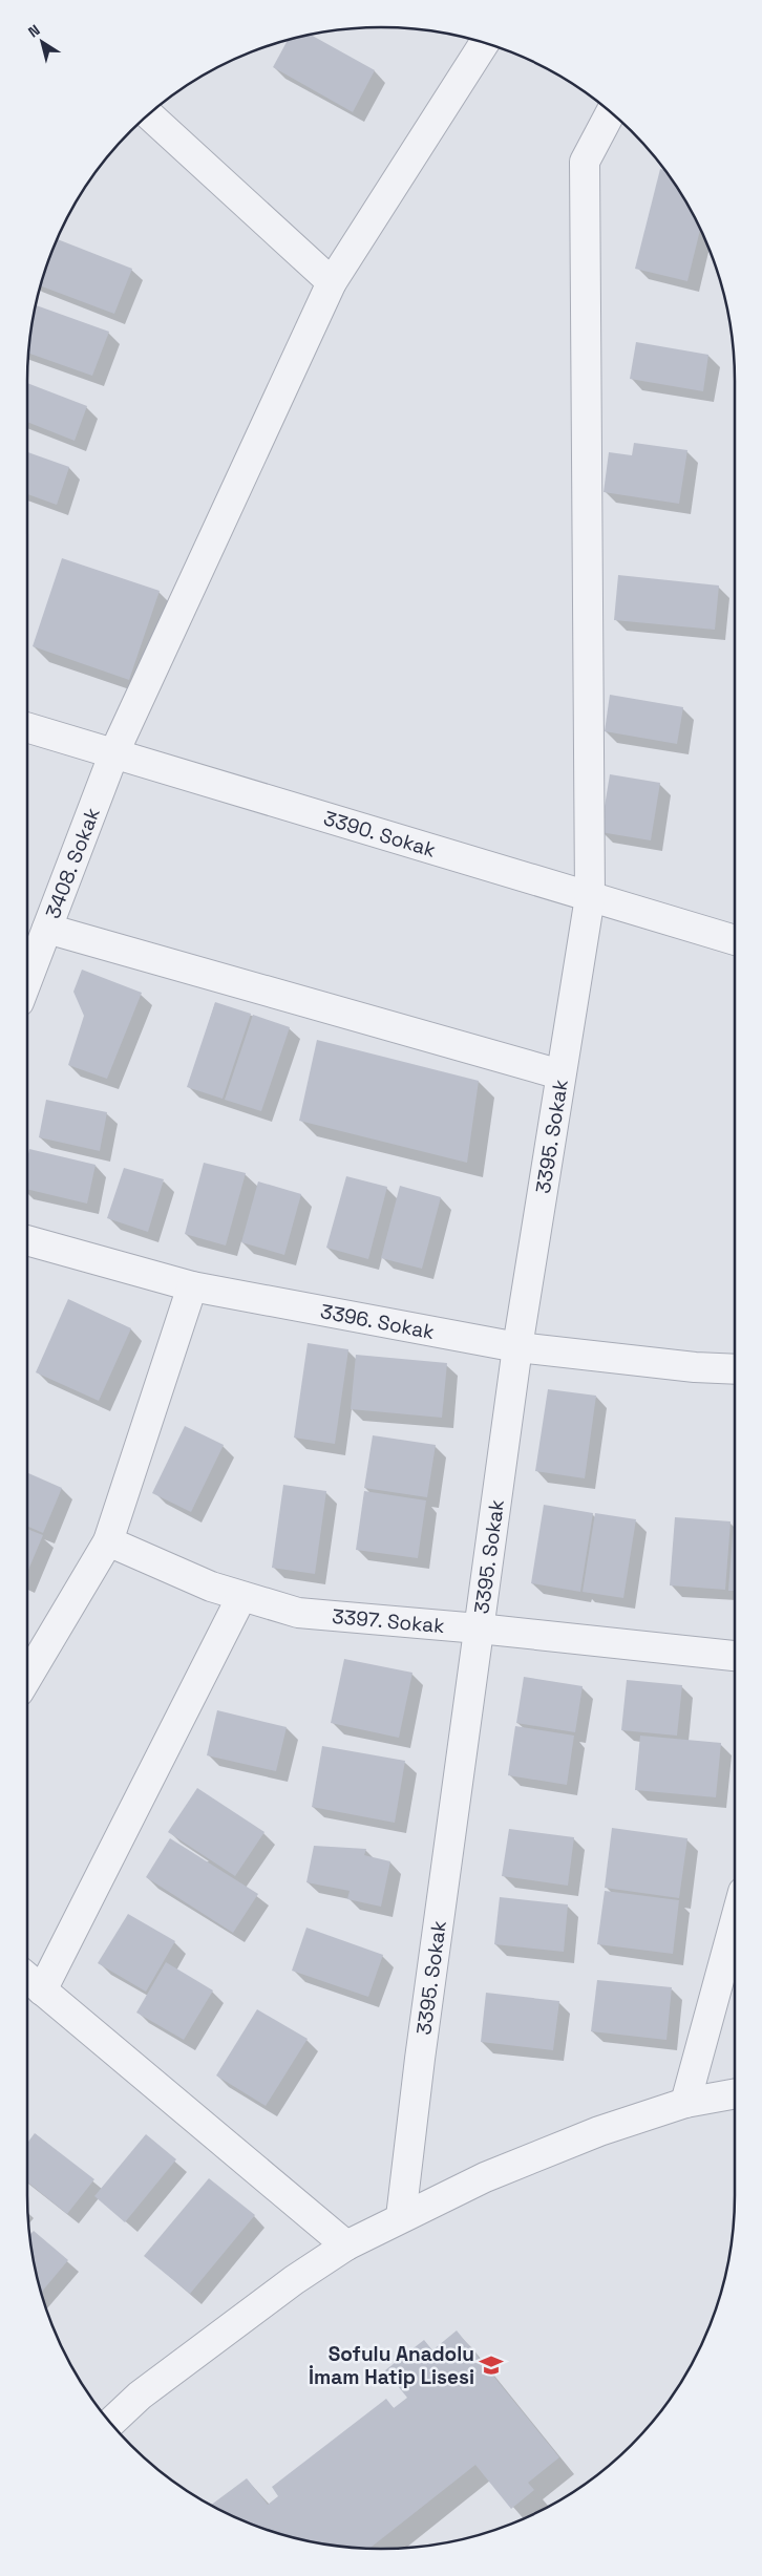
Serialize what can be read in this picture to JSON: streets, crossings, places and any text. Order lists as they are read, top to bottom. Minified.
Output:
{"streets":{"street":["3390. Sokak","3408. Sokak","3395. Sokak","3396. Sokak","3397. Sokak"]},"crossings":[["3390. Sokak","3408. Sokak"],["3390. Sokak","3395. Sokak"],["3395. Sokak","3396. Sokak"],["3395. Sokak","3397. Sokak"]],"places":{"school or university":["Sofulu Anadolu İmam Hatip Lisesi"]},"north":"top left"}
